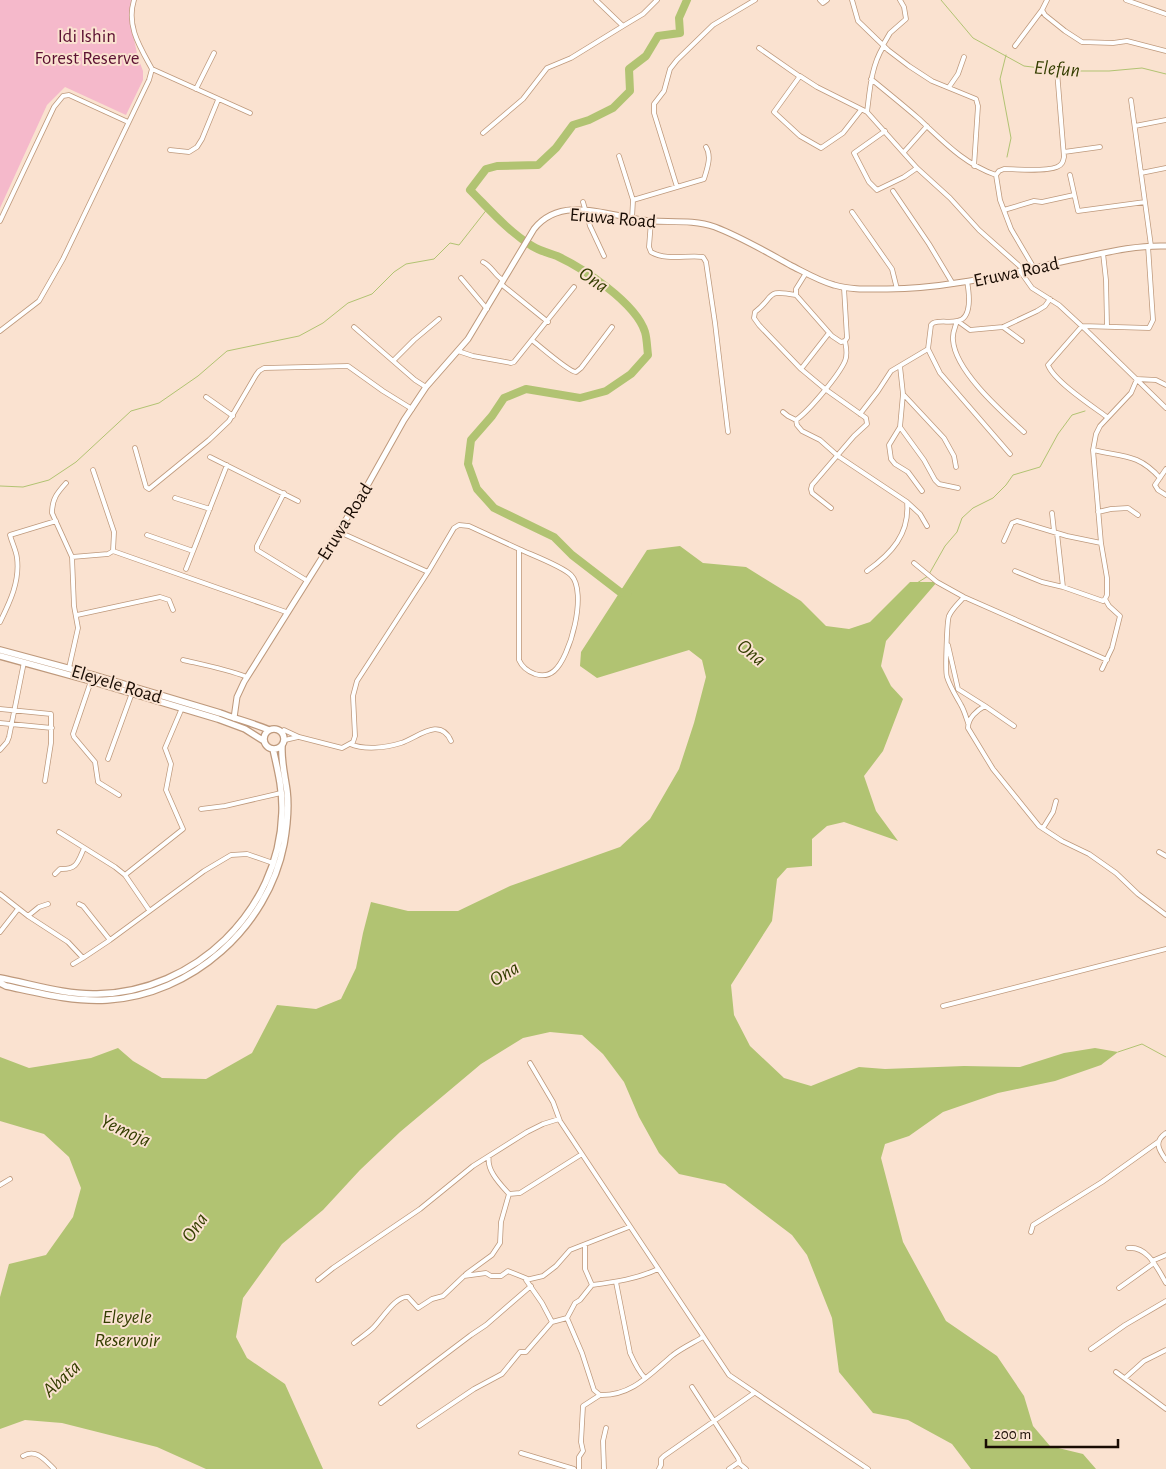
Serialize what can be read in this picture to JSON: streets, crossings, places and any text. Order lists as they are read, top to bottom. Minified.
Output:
{"streets":{"main road":["Eruwa Road","Eleyele Road"]},"crossings":[["Eruwa Road","Eleyele Road"]],"water":["Elefun","Ona","Yemoja","Eleyele Reservoir","Abata"],"parks":["Idi Ishin Forest Reserve"],"scale_bar":"200 m"}
